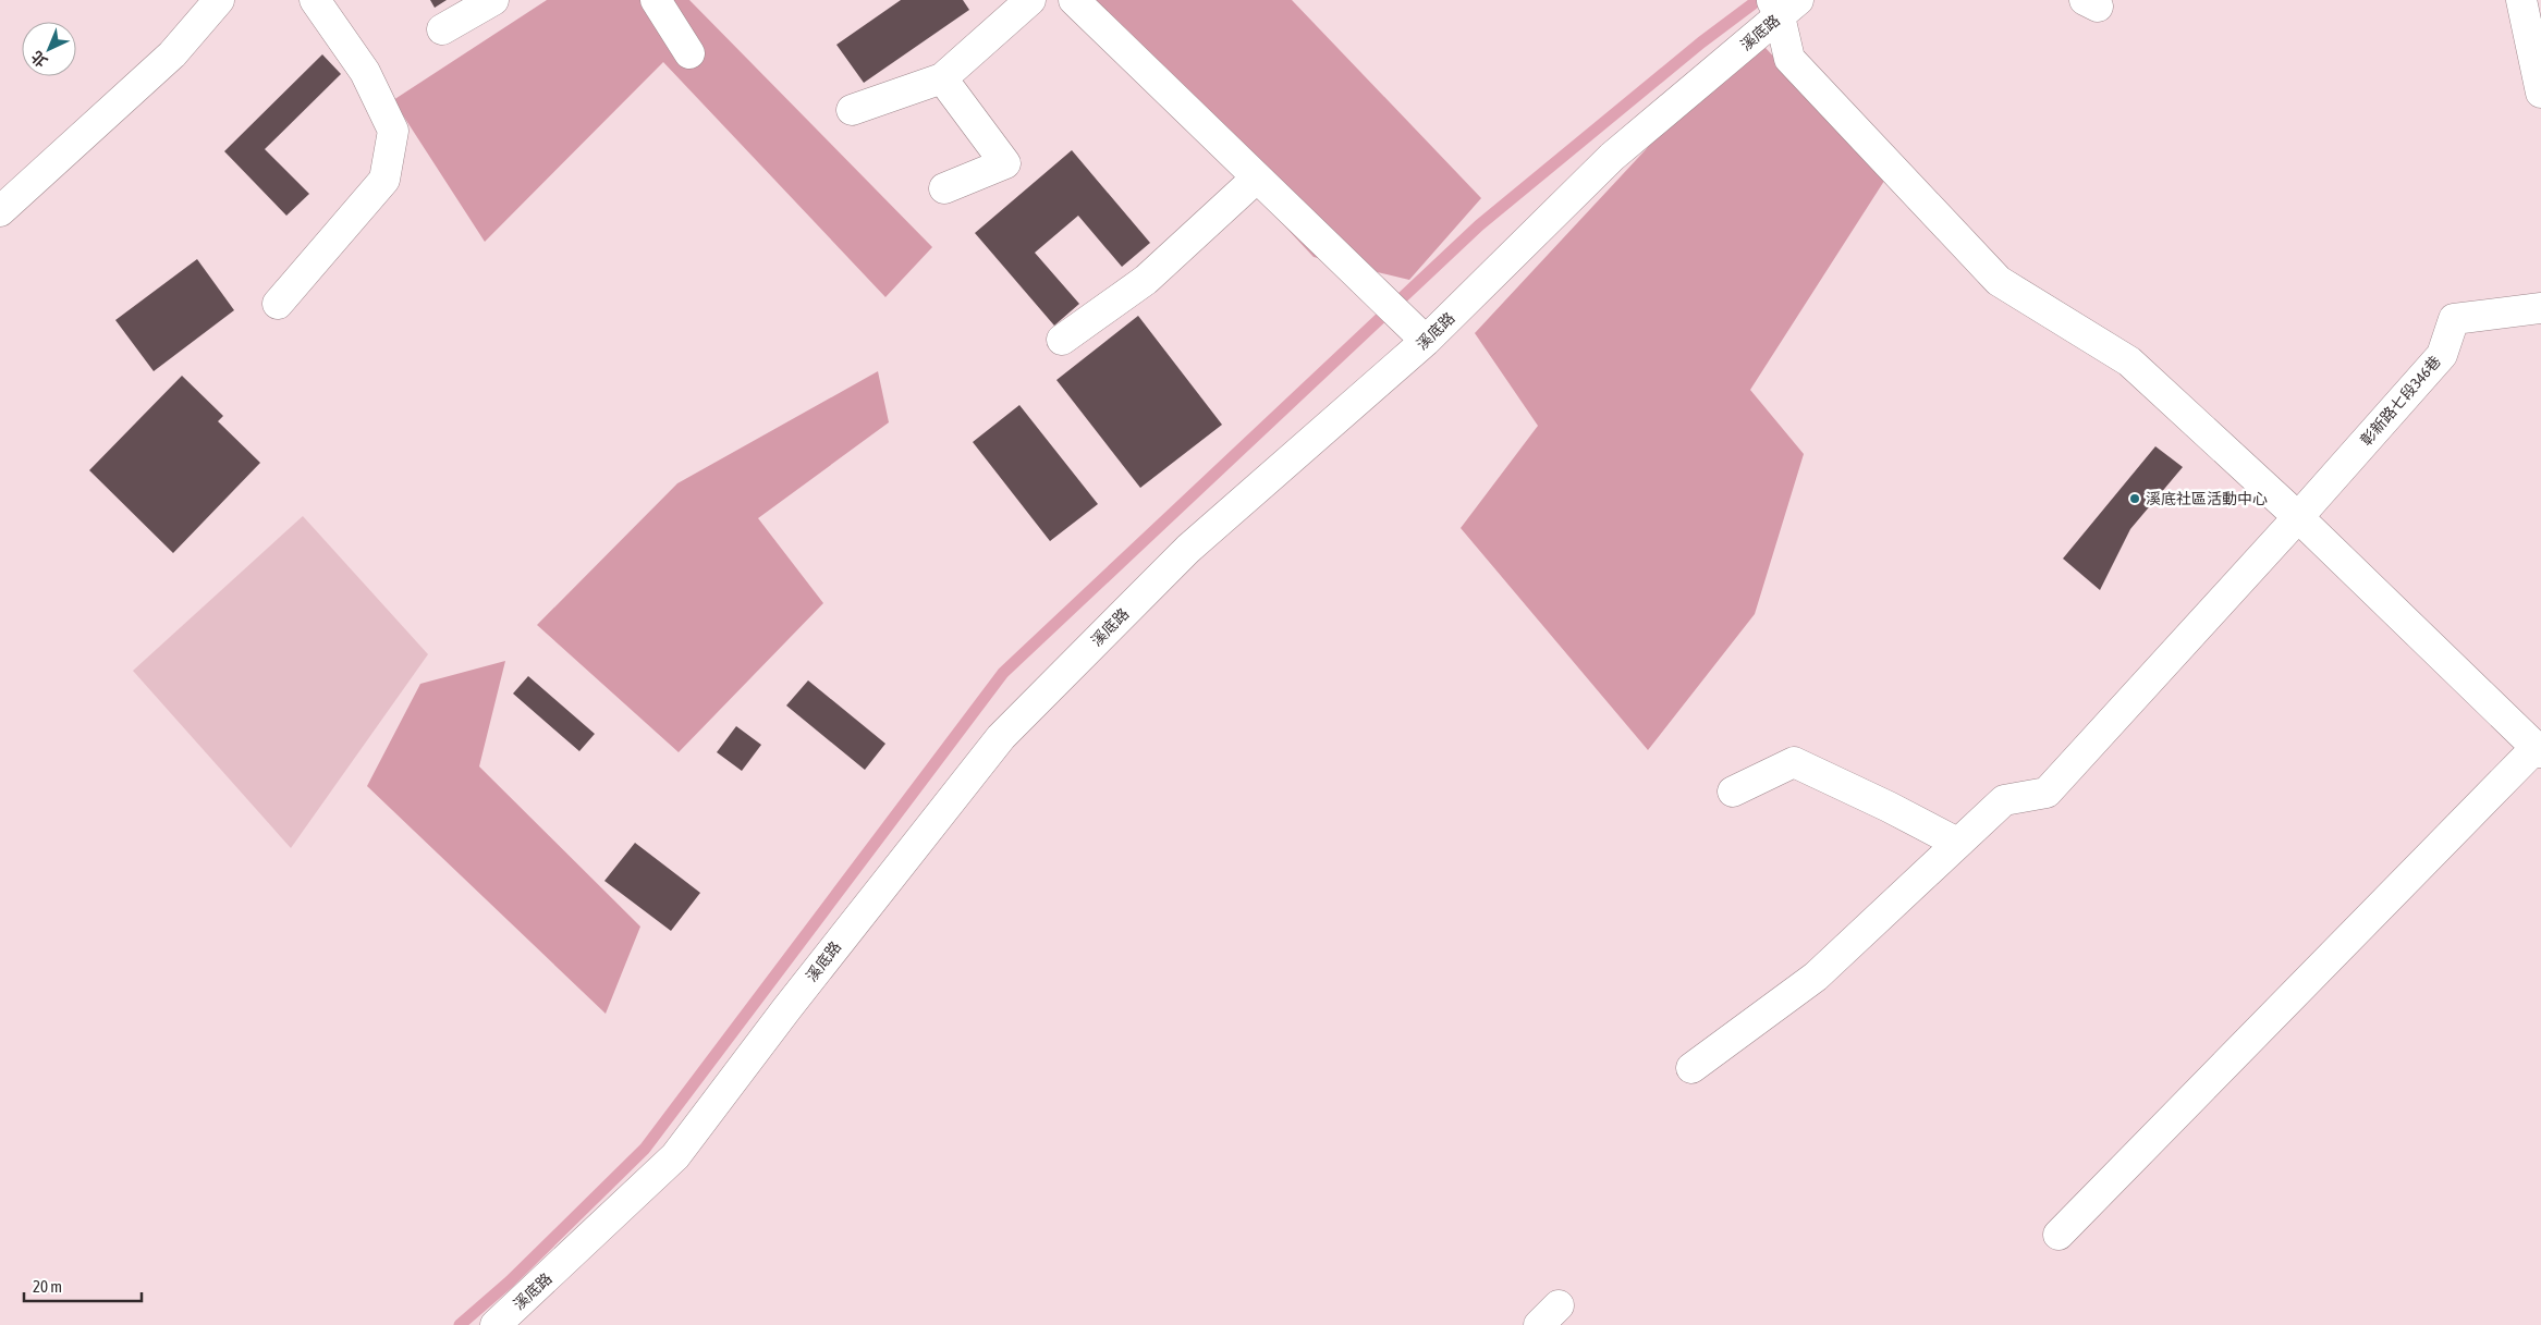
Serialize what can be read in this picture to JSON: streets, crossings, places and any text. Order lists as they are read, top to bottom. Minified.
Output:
{"streets":{"street":["溪底路","彰新路七段346巷"]},"places":["溪底社區活動中心"],"scale_bar":"20 m","north":"bottom left"}
